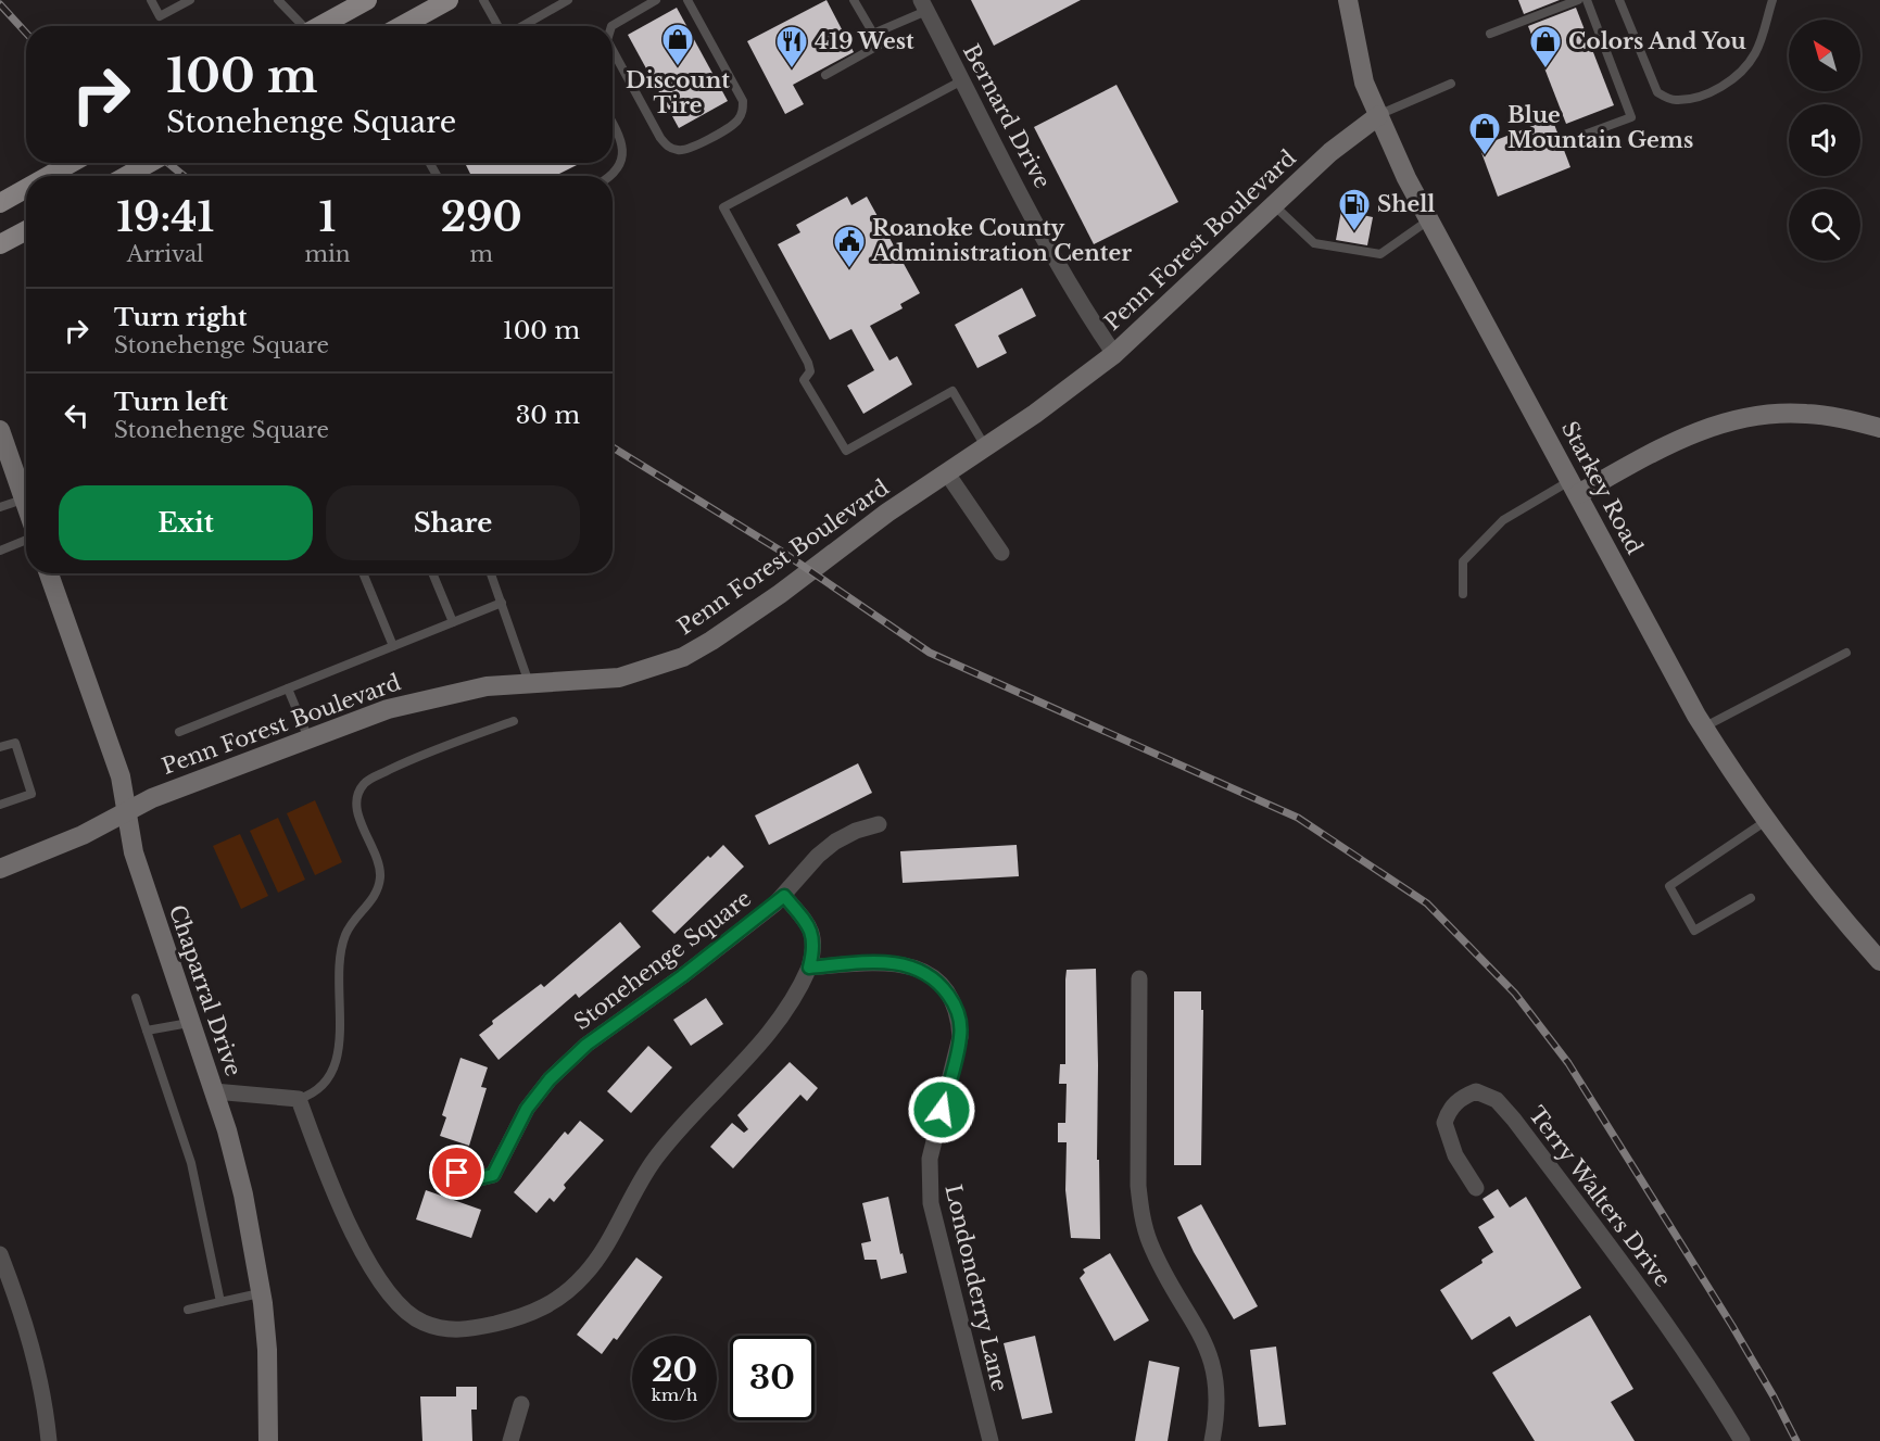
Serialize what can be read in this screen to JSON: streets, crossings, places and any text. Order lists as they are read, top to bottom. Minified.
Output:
{"streets":{"street":["Bernard Drive","Penn Forest Boulevard","Starkey Road","Stonehenge Square","Chaparral Drive","Terry Walters Drive","Londonderry Lane"]},"crossings":[["Bernard Drive","Penn Forest Boulevard"],["Penn Forest Boulevard","Starkey Road"],["Penn Forest Boulevard","Chaparral Drive"],["Stonehenge Square","Londonderry Lane"]],"places":{"shop":["Discount Tire","Colors And You","Blue Mountain Gems"],"restaurant":["419 West"],"fuel station":["Shell"],"public building":["Roanoke County Administration Center"]},"north":"top left","page":{"turn":["100 m","Stonehenge Square"],"eta":["19:41","Arrival","1","min","290","m"],"list":[{"name":"Turn right","note":"Stonehenge Square","value":"100 m"},{"name":"Turn left","note":"Stonehenge Square","value":"30 m"}],"buttons":["Exit","Share"],"speed":"20 km/h","limit":"30"}}
